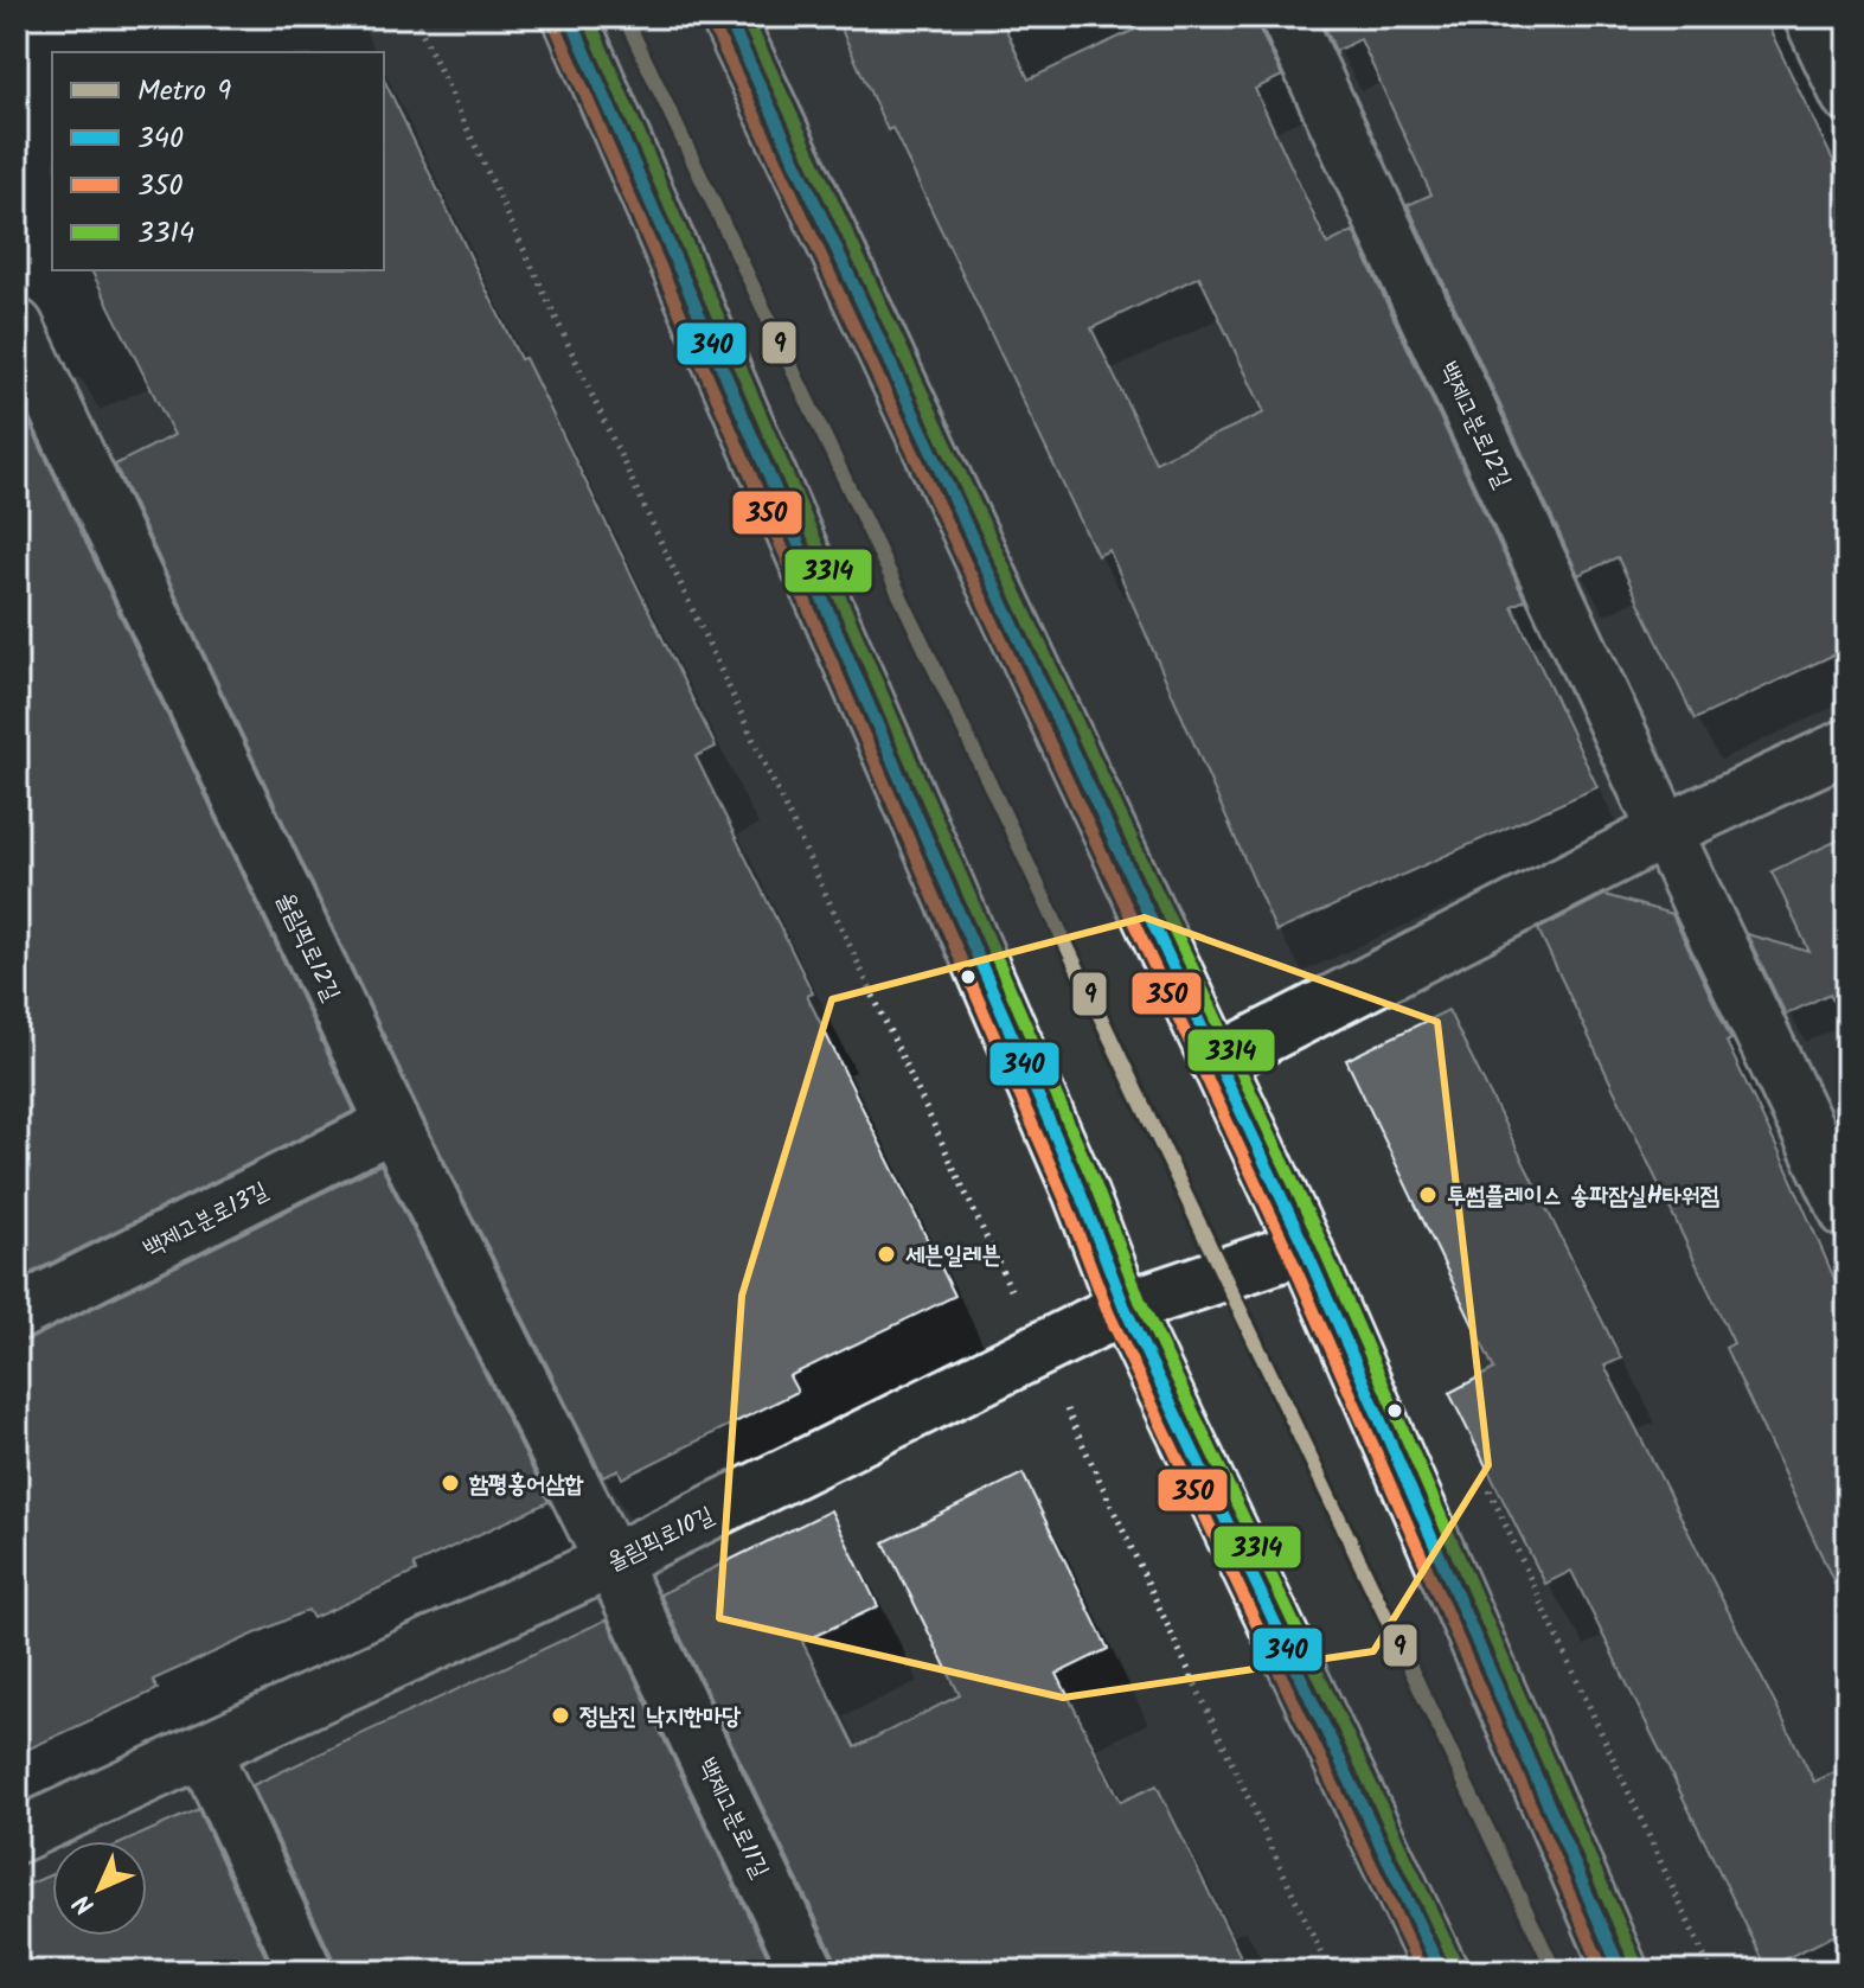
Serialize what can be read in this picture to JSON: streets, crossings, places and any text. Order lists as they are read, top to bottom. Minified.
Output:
{"streets":{"street":["백제고분로12길","올림픽로12길","백제고분로13길","올림픽로10길","백제고분로11길"]},"crossings":[["올림픽로12길","백제고분로13길"],["올림픽로12길","올림픽로10길"],["올림픽로12길","백제고분로11길"],["올림픽로10길","백제고분로11길"]],"places":["투썸플레이스 송파잠실H타워점","세븐일레븐","함평홍어삼합","정남진 낙지한마당"],"lines":["metro line 9","transit line 340","transit line 3314","transit line 350"],"legend":["Metro 9","340","350","3314"],"north":"bottom left"}
